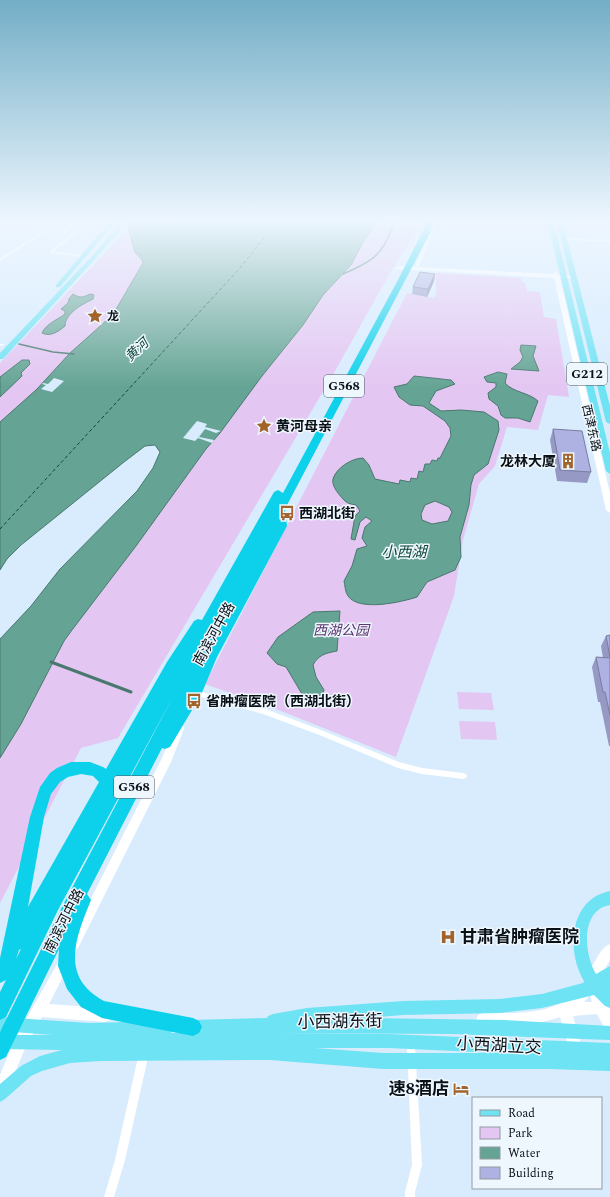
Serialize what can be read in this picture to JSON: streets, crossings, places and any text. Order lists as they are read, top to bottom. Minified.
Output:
{"streets":{"highway":["G568","南滨河中路"],"main road":["G212","西津东路","小西湖立交"],"street":["小西湖东街"]},"water":["黄河","小西湖"],"parks":["西湖公园"],"places":{"place":["龙","黄河母亲"],"building":["龙林大厦"],"bus stop":["西湖北街","省肿瘤医院（西湖北街）"],"hospital":["甘肃省肿瘤医院"],"hotel":["速8酒店"]},"legend":["Road","Park","Water","Building"]}
